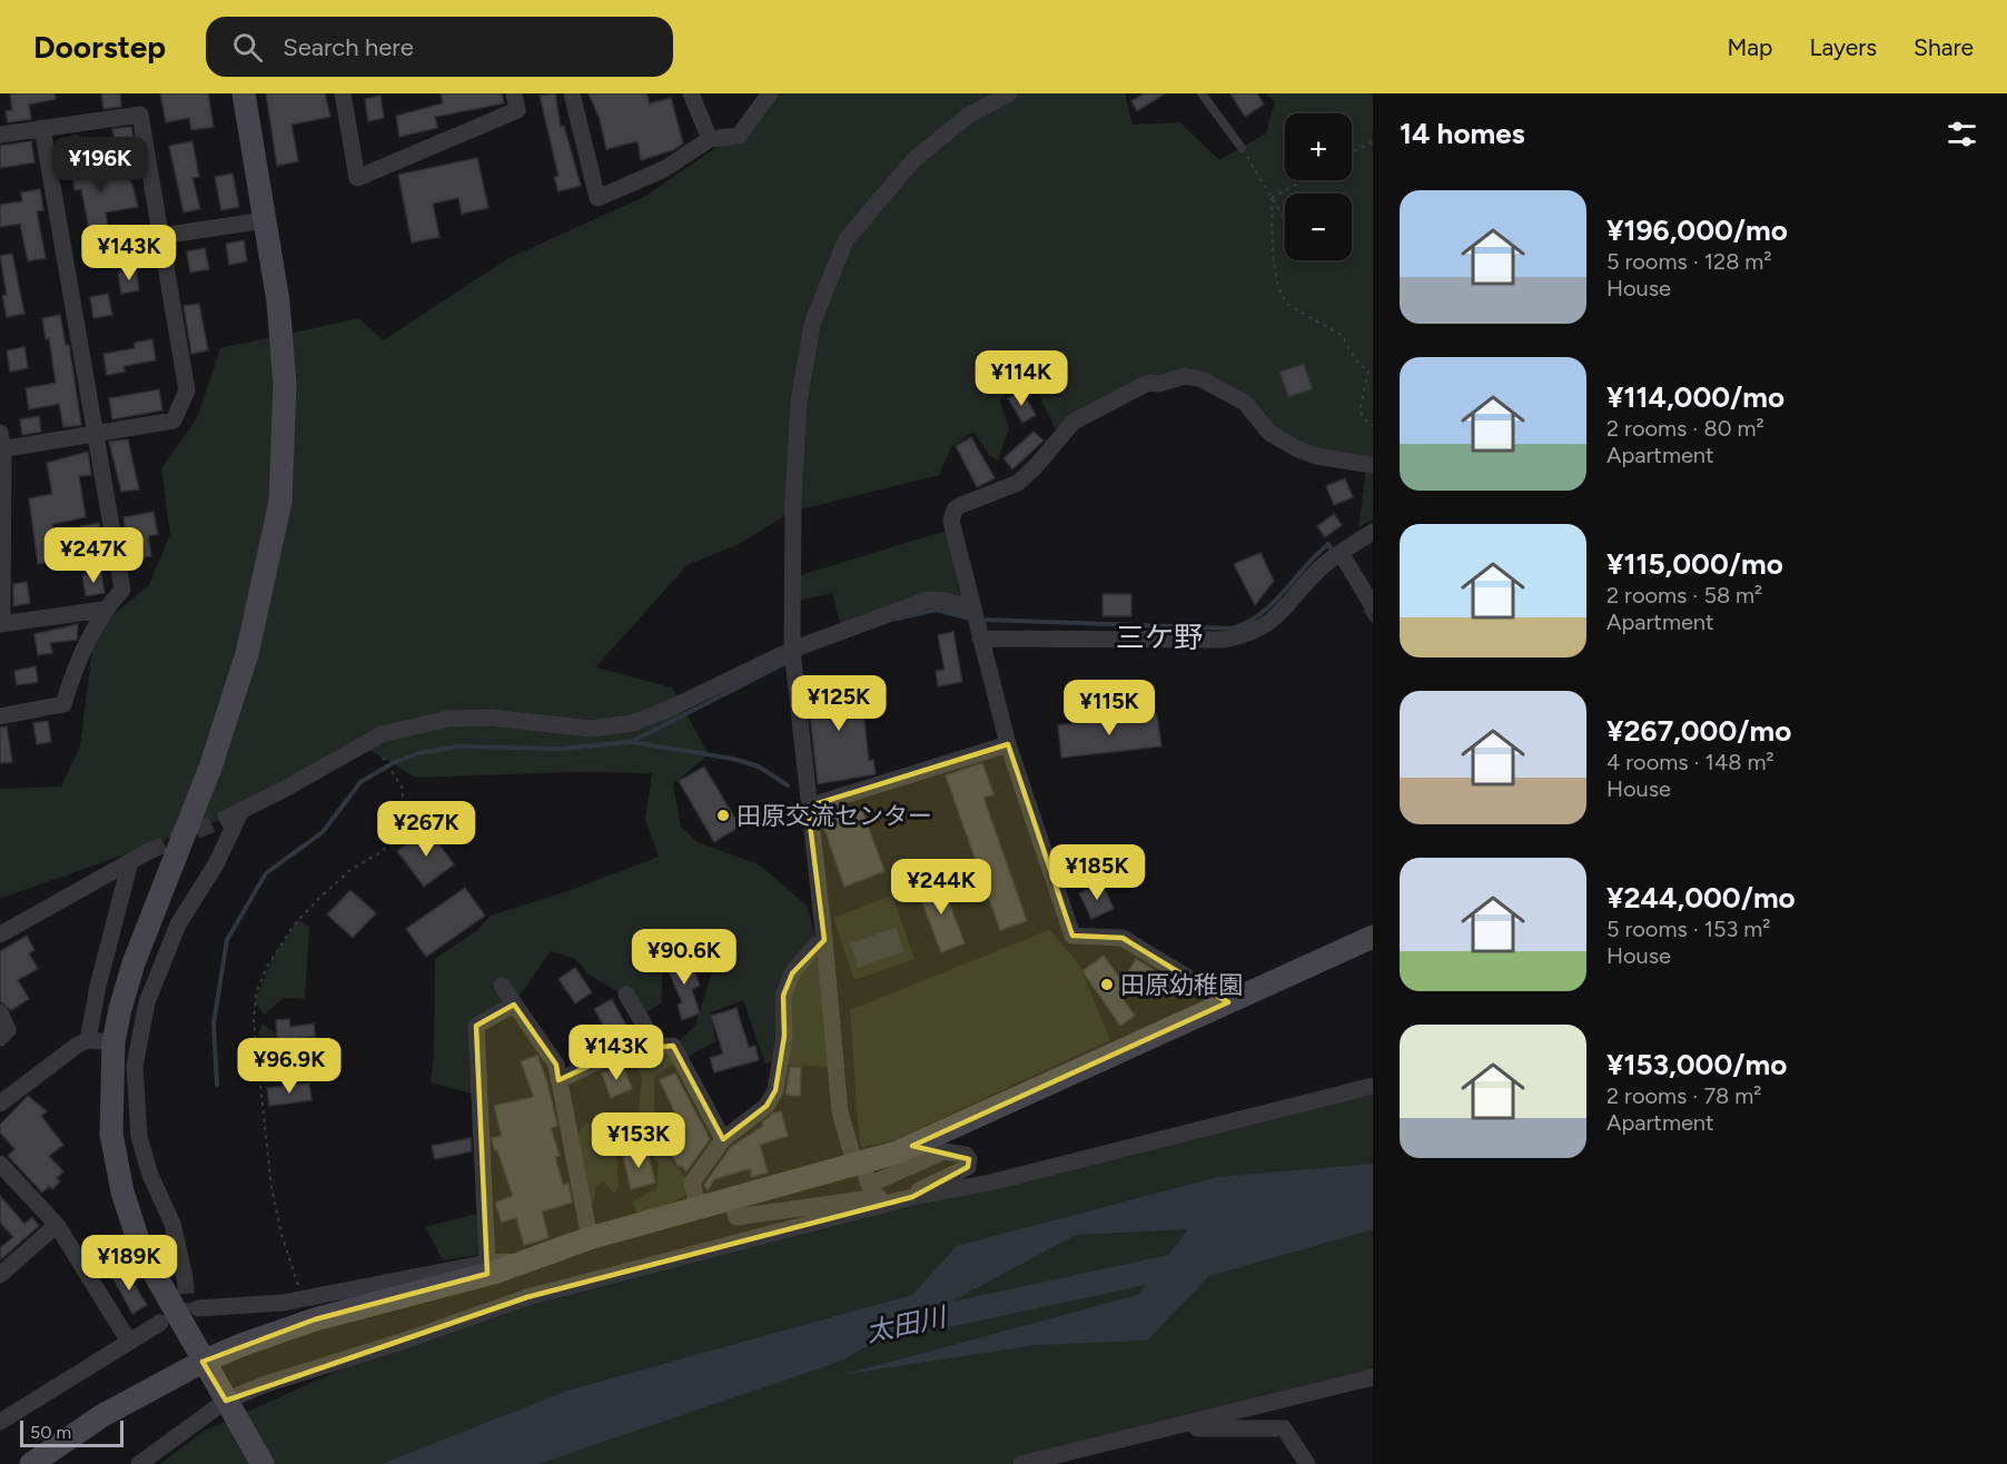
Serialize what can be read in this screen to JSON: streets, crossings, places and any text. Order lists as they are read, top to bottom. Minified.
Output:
{"districts":["三ケ野"],"water":["太田川"],"places":["田原交流センター","田原幼稚園"],"scale_bar":"50 m","page":{"header":"Doorstep","search":"Search here","nav":["Map","Layers","Share"],"heading":"14 homes","map_buttons":["+","−"],"price":["¥196K","¥143K","¥114K","¥247K","¥125K","¥115K","¥267K","¥185K","¥244K","¥90.6K","¥143K","¥96.9K","¥153K","¥189K"],"list":[{"name":"¥196,000/mo","note":"5 rooms · 128 m² · House"},{"name":"¥114,000/mo","note":"2 rooms · 80 m² · Apartment"},{"name":"¥115,000/mo","note":"2 rooms · 58 m² · Apartment"},{"name":"¥267,000/mo","note":"4 rooms · 148 m² · House"},{"name":"¥244,000/mo","note":"5 rooms · 153 m² · House"},{"name":"¥153,000/mo","note":"2 rooms · 78 m² · Apartment"}],"scale":"50 m"}}
